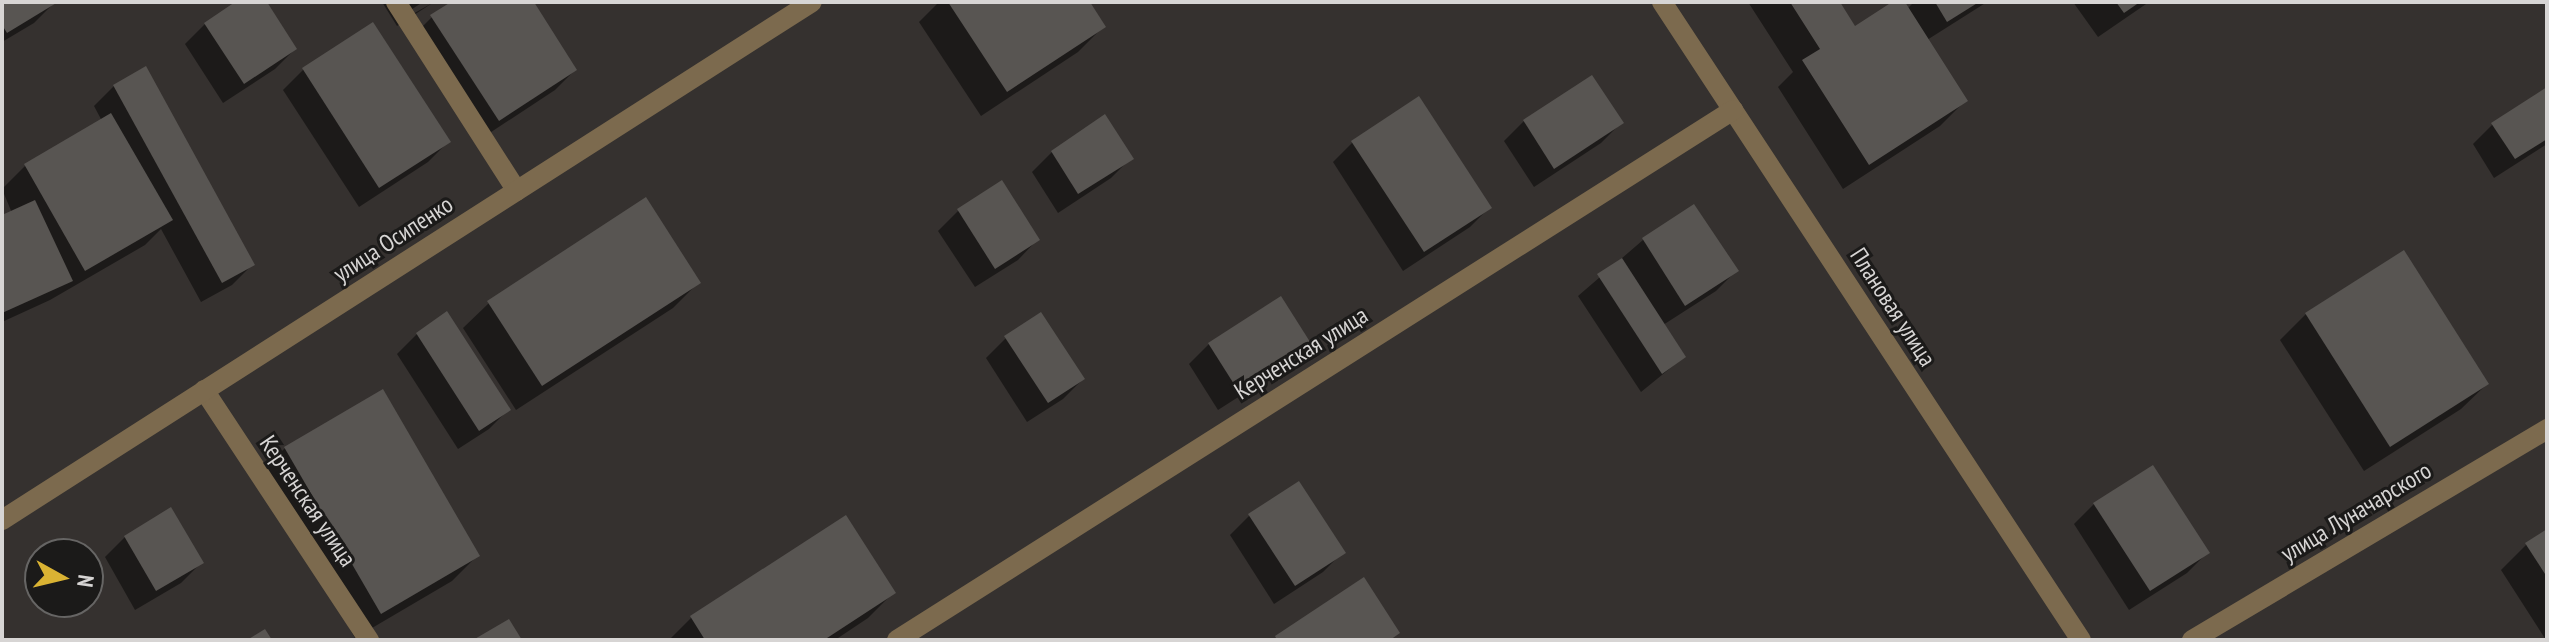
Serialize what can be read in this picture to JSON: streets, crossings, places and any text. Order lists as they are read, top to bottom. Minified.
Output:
{"streets":{"street":["улица Осипенко","Плановая улица","Керченская улица","улица Луначарского"]},"crossings":[["улица Осипенко","Керченская улица"],["Плановая улица","Керченская улица"]],"north":"right"}
